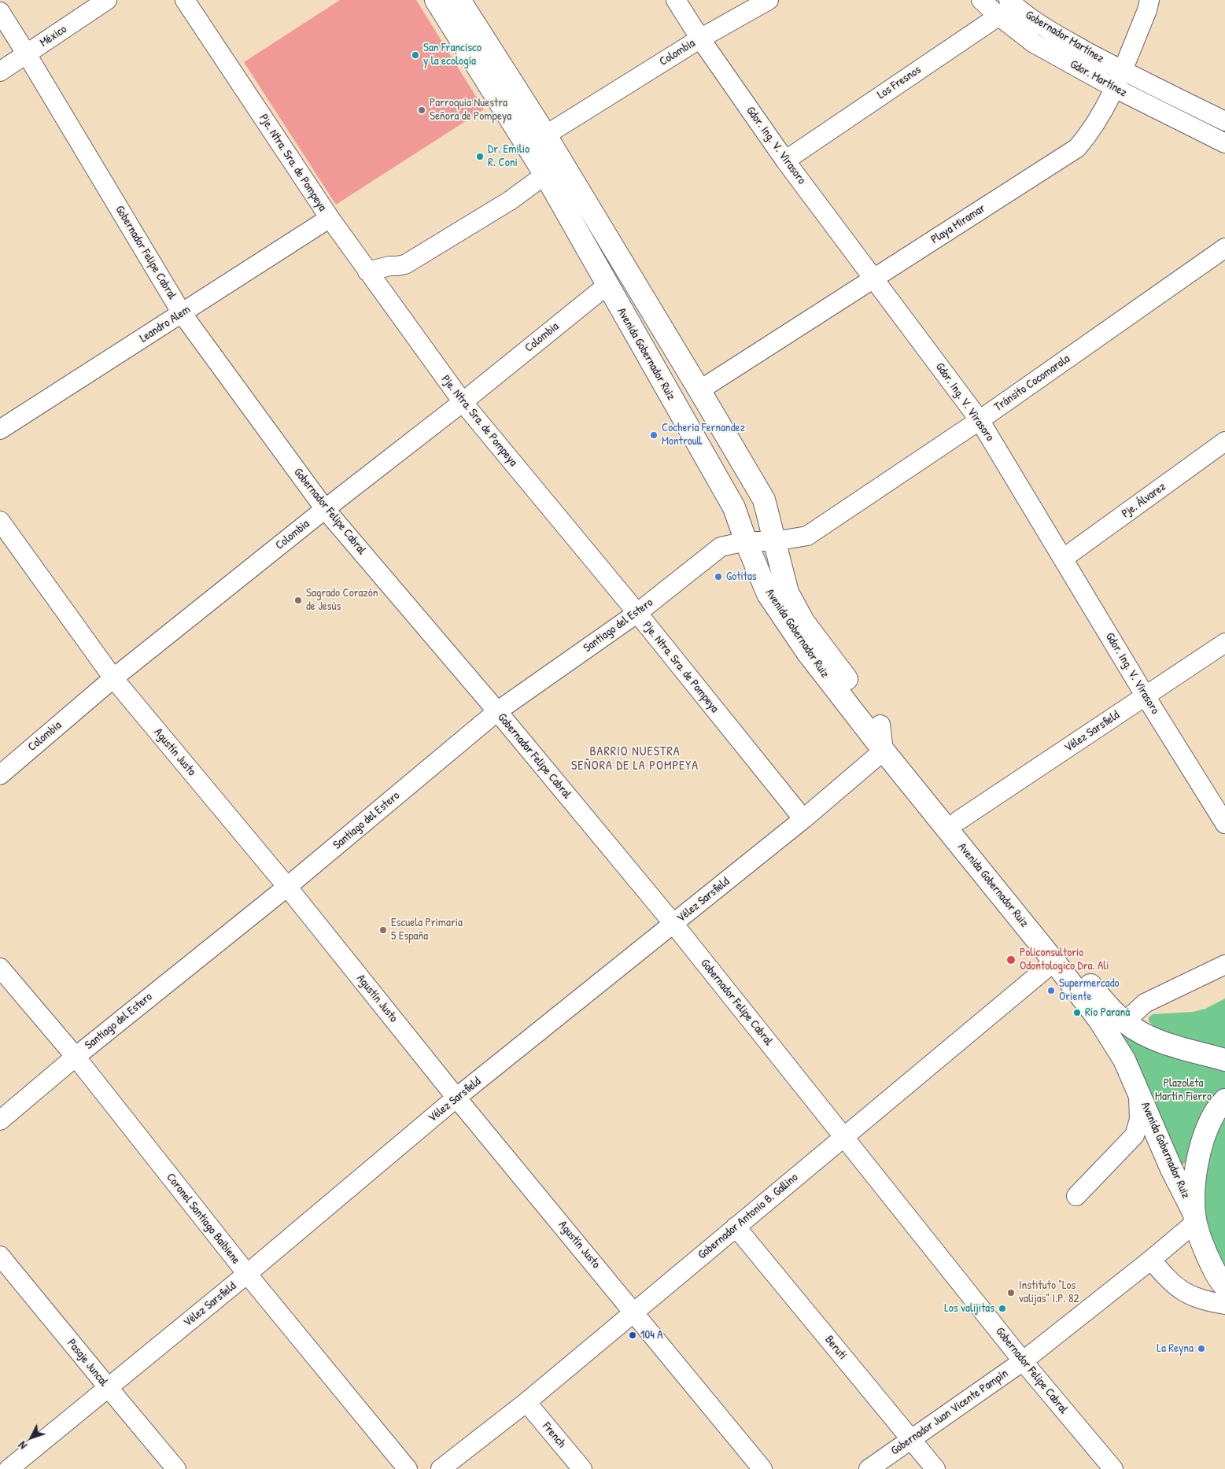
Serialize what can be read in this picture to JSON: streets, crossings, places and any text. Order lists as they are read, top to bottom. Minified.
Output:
{"streets":{"main road":["Avenida Gobernador Ruiz"],"street":["México","Gobernador Martínez","Colombia","Gdor. Martínez","Los Fresnos","Gdor. Ing. V. Virasoro","Pje. Ntra. Sra. de Pompeya","Playa Miramar","Gobernador Felipe Cabral","Leandro Alem","Tránsito Cocomarola","Pje. Álvarez","Santiago del Estero","Vélez Sarsfield","Agustín Justo","Gobernador Antonio B. Gallino","Coronel Santiago Baibiene","Beruti","Pasaje Juncal","Gobernador Juan Vicente Pampín","French"]},"crossings":[["México","Gobernador Felipe Cabral"],["Gobernador Martínez","Gdor. Martínez"],["Gobernador Martínez","Los Fresnos"],["Gobernador Martínez","Playa Miramar"],["Colombia","Gdor. Ing. V. Virasoro"],["Colombia","Pje. Ntra. Sra. de Pompeya"],["Colombia","Gobernador Felipe Cabral"],["Colombia","Avenida Gobernador Ruiz"],["Colombia","Agustín Justo"],["Gdor. Martínez","Los Fresnos"],["Gdor. Martínez","Playa Miramar"],["Los Fresnos","Gdor. Ing. V. Virasoro"],["Gdor. Ing. V. Virasoro","Playa Miramar"],["Gdor. Ing. V. Virasoro","Tránsito Cocomarola"],["Gdor. Ing. V. Virasoro","Pje. Álvarez"],["Gdor. Ing. V. Virasoro","Vélez Sarsfield"],["Pje. Ntra. Sra. de Pompeya","Leandro Alem"],["Pje. Ntra. Sra. de Pompeya","Santiago del Estero"],["Pje. Ntra. Sra. de Pompeya","Vélez Sarsfield"],["Playa Miramar","Avenida Gobernador Ruiz"],["Gobernador Felipe Cabral","Leandro Alem"],["Gobernador Felipe Cabral","Santiago del Estero"],["Gobernador Felipe Cabral","Vélez Sarsfield"],["Gobernador Felipe Cabral","Gobernador Antonio B. Gallino"],["Gobernador Felipe Cabral","Gobernador Juan Vicente Pampín"],["Avenida Gobernador Ruiz","Tránsito Cocomarola"],["Avenida Gobernador Ruiz","Santiago del Estero"],["Avenida Gobernador Ruiz","Vélez Sarsfield"],["Avenida Gobernador Ruiz","Gobernador Antonio B. Gallino"],["Avenida Gobernador Ruiz","Gobernador Juan Vicente Pampín"],["Tránsito Cocomarola","Santiago del Estero"],["Santiago del Estero","Agustín Justo"],["Santiago del Estero","Coronel Santiago Baibiene"],["Vélez Sarsfield","Agustín Justo"],["Vélez Sarsfield","Coronel Santiago Baibiene"],["Vélez Sarsfield","Pasaje Juncal"],["Agustín Justo","Gobernador Antonio B. Gallino"],["Gobernador Antonio B. Gallino","Beruti"],["Gobernador Antonio B. Gallino","French"],["Beruti","Gobernador Juan Vicente Pampín"]],"districts":["BARRIO NUESTRA SEÑORA DE LA POMPEYA"],"parks":["Plazoleta Martín Fierro"],"places":["San Francisco y la ecología","Parroquia Nuestra Señora de Pompeya","Dr. Emilio R. Coni","Cocheria Fernandez Montroull","Gotitas","Sagrado Corazón de Jesús","Escuela Primaria 5 España","Policonsultorio Odontologico Dra. Ali","Supermercado Oriente","Río Paraná","Instituto \"Los valijas\" I.P. 82","Los valijitas","104 A","La Reyna"],"north":"bottom left"}
